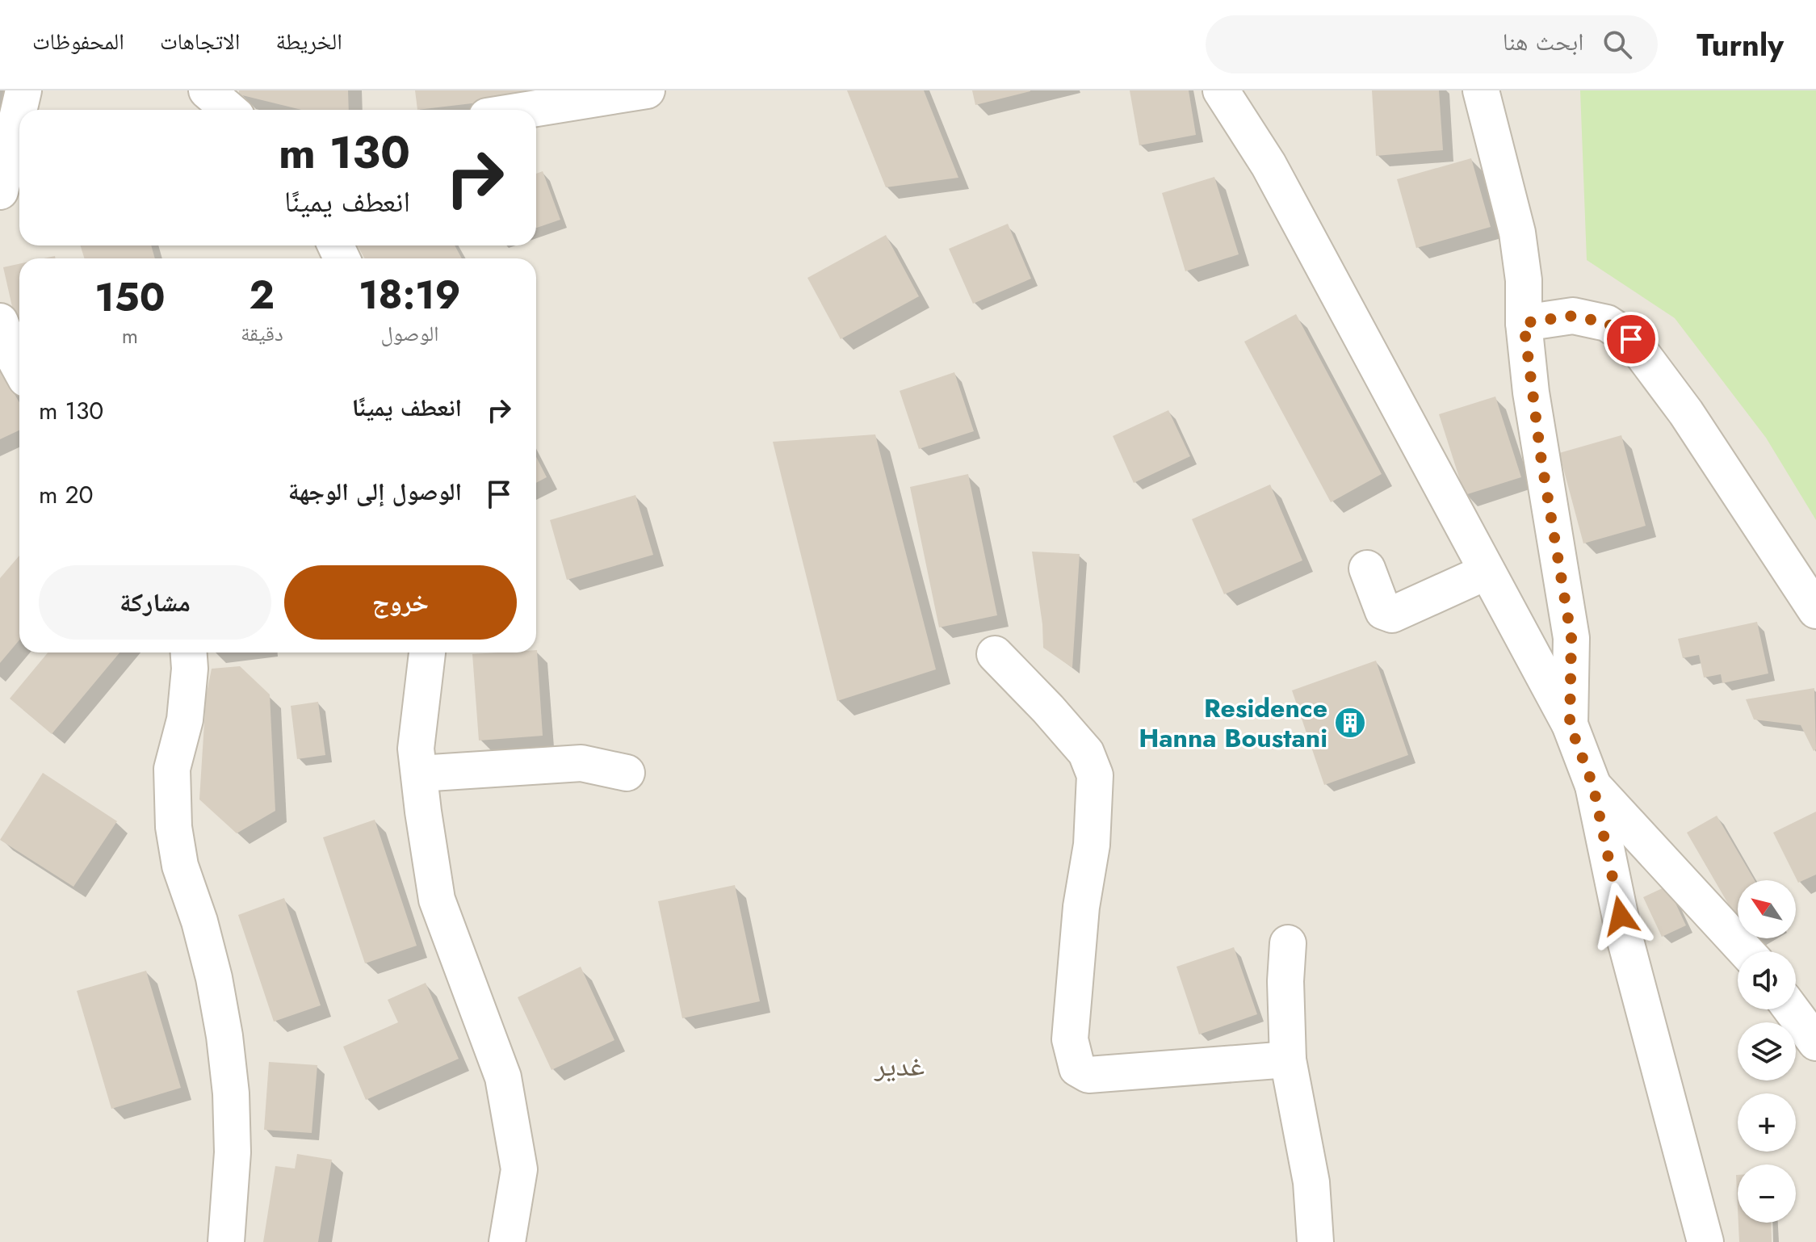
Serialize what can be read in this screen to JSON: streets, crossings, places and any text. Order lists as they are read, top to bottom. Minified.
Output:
{"districts":["غدير"],"places":{"building":["Residence Hanna Boustani"]},"north":"top left","page":{"header":"Turnly","search":"ابحث هنا","nav":["الخريطة","الاتجاهات","المحفوظات"],"turn":["130 m","انعطف يمينًا"],"eta":["18:19","الوصول","2","دقيقة","150","m"],"list":[{"name":"انعطف يمينًا","value":"130 m"},{"name":"الوصول إلى الوجهة","value":"20 m"}],"buttons":["خروج","مشاركة"],"map_buttons":["+","−"]}}
